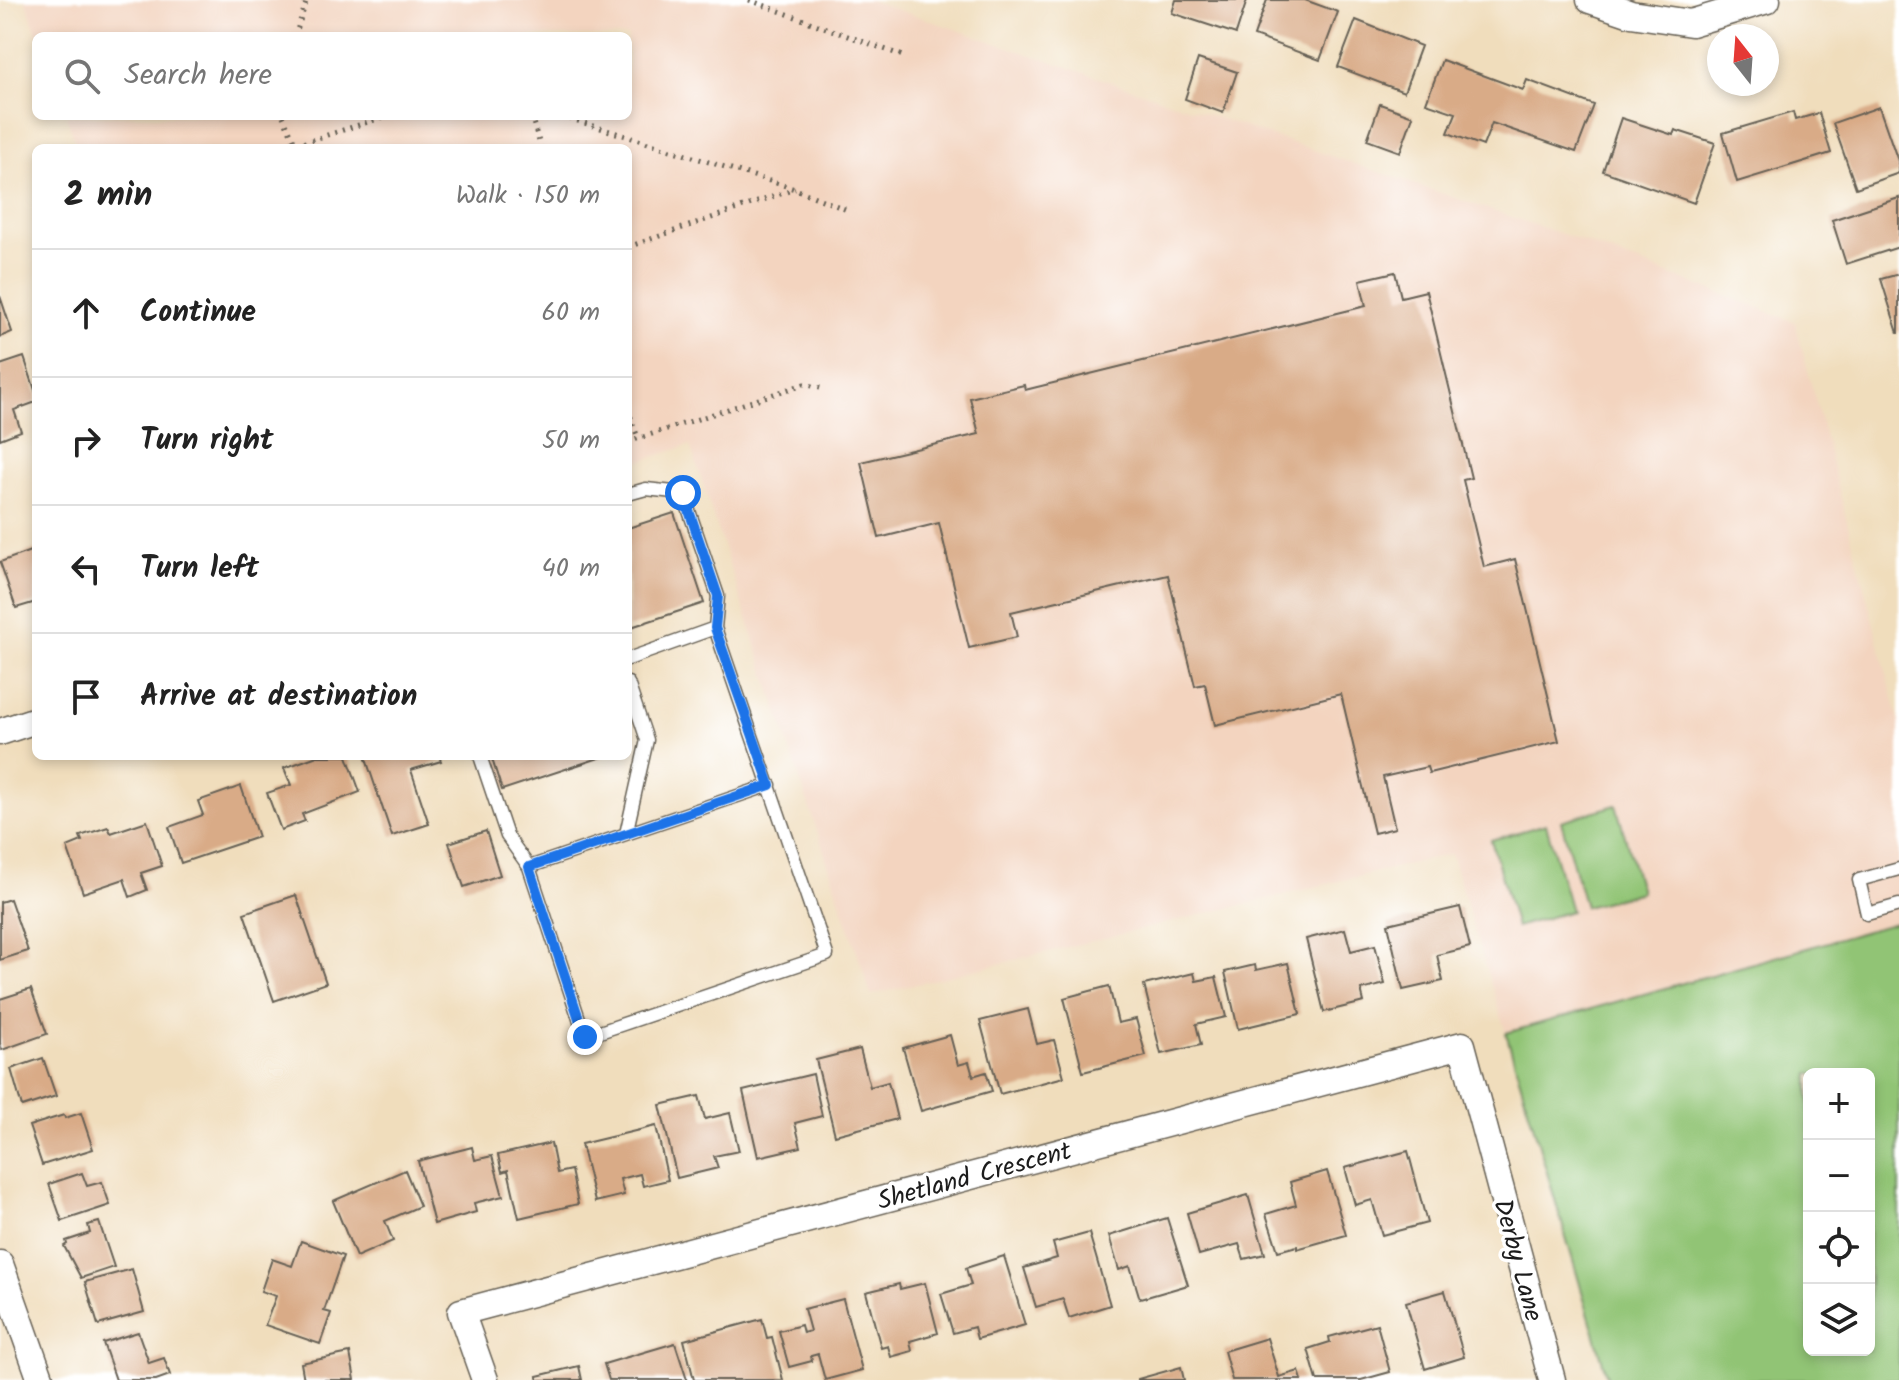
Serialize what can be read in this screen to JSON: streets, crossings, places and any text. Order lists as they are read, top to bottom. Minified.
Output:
{"streets":{"street":["Shetland Crescent","Derby Lane"]},"crossings":[["Shetland Crescent","Derby Lane"]],"north":"top","page":{"search":"Search here","heading":["2 min","Walk · 150 m"],"list":[["Continue","60 m"],["Turn right","50 m"],["Turn left","40 m"],"Arrive at destination"],"map_buttons":["+","−"]}}
